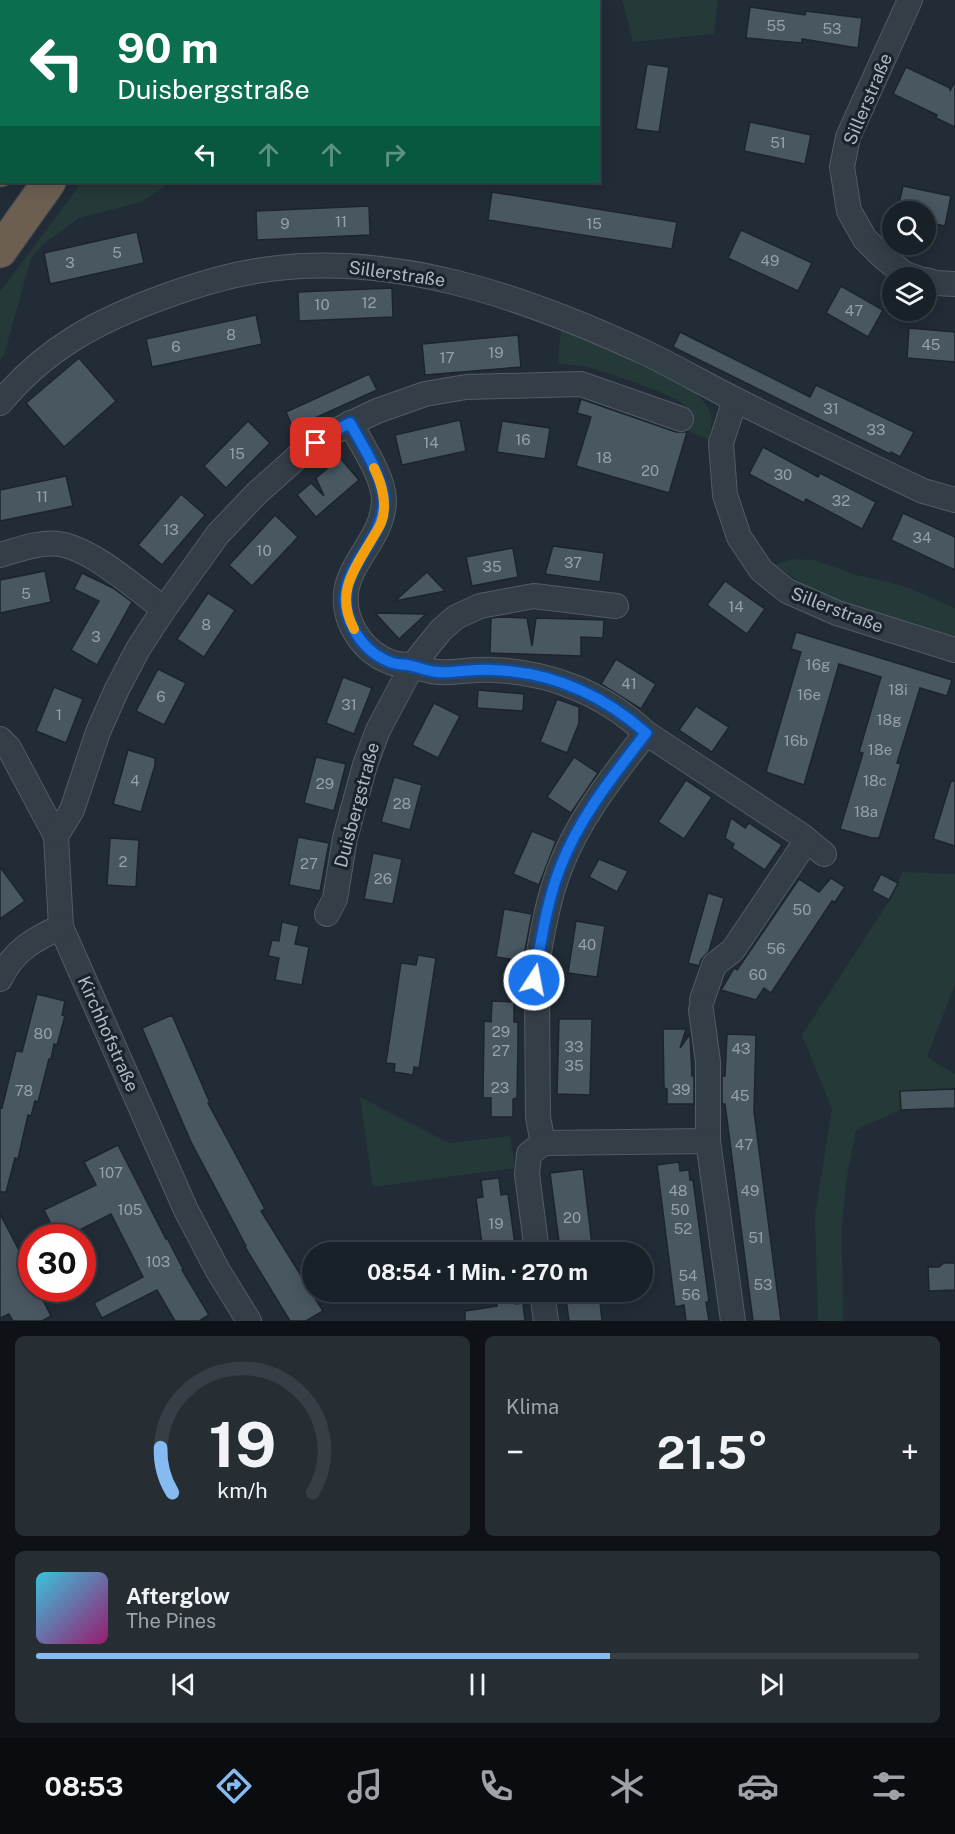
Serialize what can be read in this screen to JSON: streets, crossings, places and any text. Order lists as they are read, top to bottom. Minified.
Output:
{"streets":{"street":["Sillerstraße","Duisbergstraße","Kirchhofstraße"]},"house_numbers":["55","53","51","11","9","15","5","49","3","12","10","47","8","45","6","19","17","31","33","16","14","15","18","20","30","11","32","13","34","10","37","35","5","14","8","3","16g","41","18i","16e","6","31","1","18g","16b","18e","4","18c","29","28","18a","2","27","26","50","40","56","60","29","80","33","43","27","35","23","39","78","45","47","107","48","49","105","50","20","19","52","51","103","54","53","56"],"page":{"turn":["90 m","Duisbergstraße"],"limit":"30","trip":"08:54 · 1 Min. · 270 m","tile":"Klima","heat":["−","21.5°","+"],"song":["Afterglow","The Pines"],"tabs":"08:53","gauge":["19","km/h"]}}
